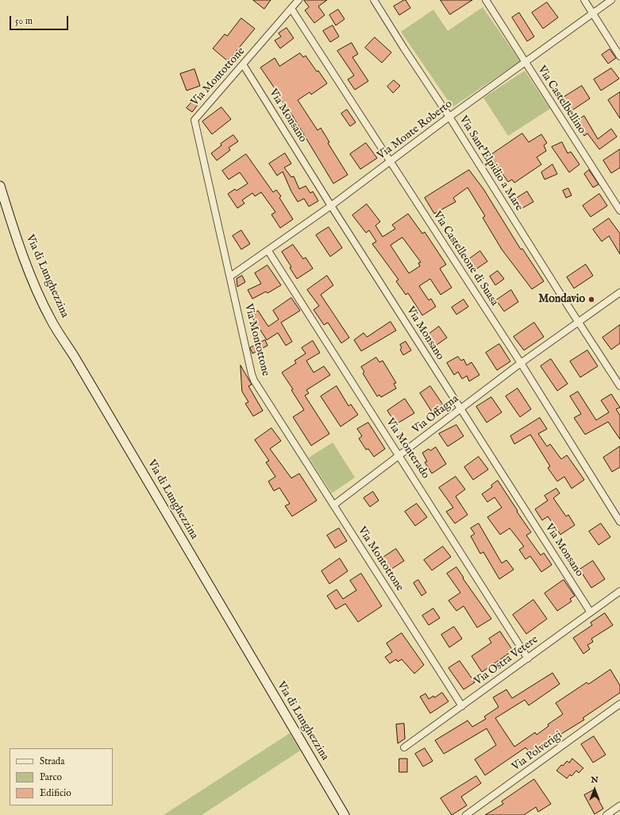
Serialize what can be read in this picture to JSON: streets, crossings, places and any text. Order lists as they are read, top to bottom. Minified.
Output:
{"streets":{"street":["Via Montottone","Via Castelbellino","Via Monsano","Via Monte Roberto","Via Sant'Elpidio a Mare","Via Castelleone di Suasa","Via di Lunghezzina","Via Offagna","Via Monterado","Via Ostra Vetere","Via Polverigi"]},"crossings":[["Via Montottone","Via Monsano"],["Via Montottone","Via Monte Roberto"],["Via Montottone","Via Castelleone di Suasa"],["Via Montottone","Via Offagna"],["Via Montottone","Via Ostra Vetere"],["Via Castelbellino","Via Monte Roberto"],["Via Monsano","Via Monte Roberto"],["Via Monsano","Via Offagna"],["Via Monsano","Via Ostra Vetere"],["Via Monte Roberto","Via Sant'Elpidio a Mare"],["Via Monte Roberto","Via Castelleone di Suasa"],["Via Monte Roberto","Via Monterado"],["Via Sant'Elpidio a Mare","Via Offagna"],["Via Castelleone di Suasa","Via Offagna"],["Via Offagna","Via Monterado"],["Via Monterado","Via Ostra Vetere"]],"places":["Mondavio"],"legend":["Strada","Parco","Edificio"],"scale_bar":"50 m","north":"top"}
